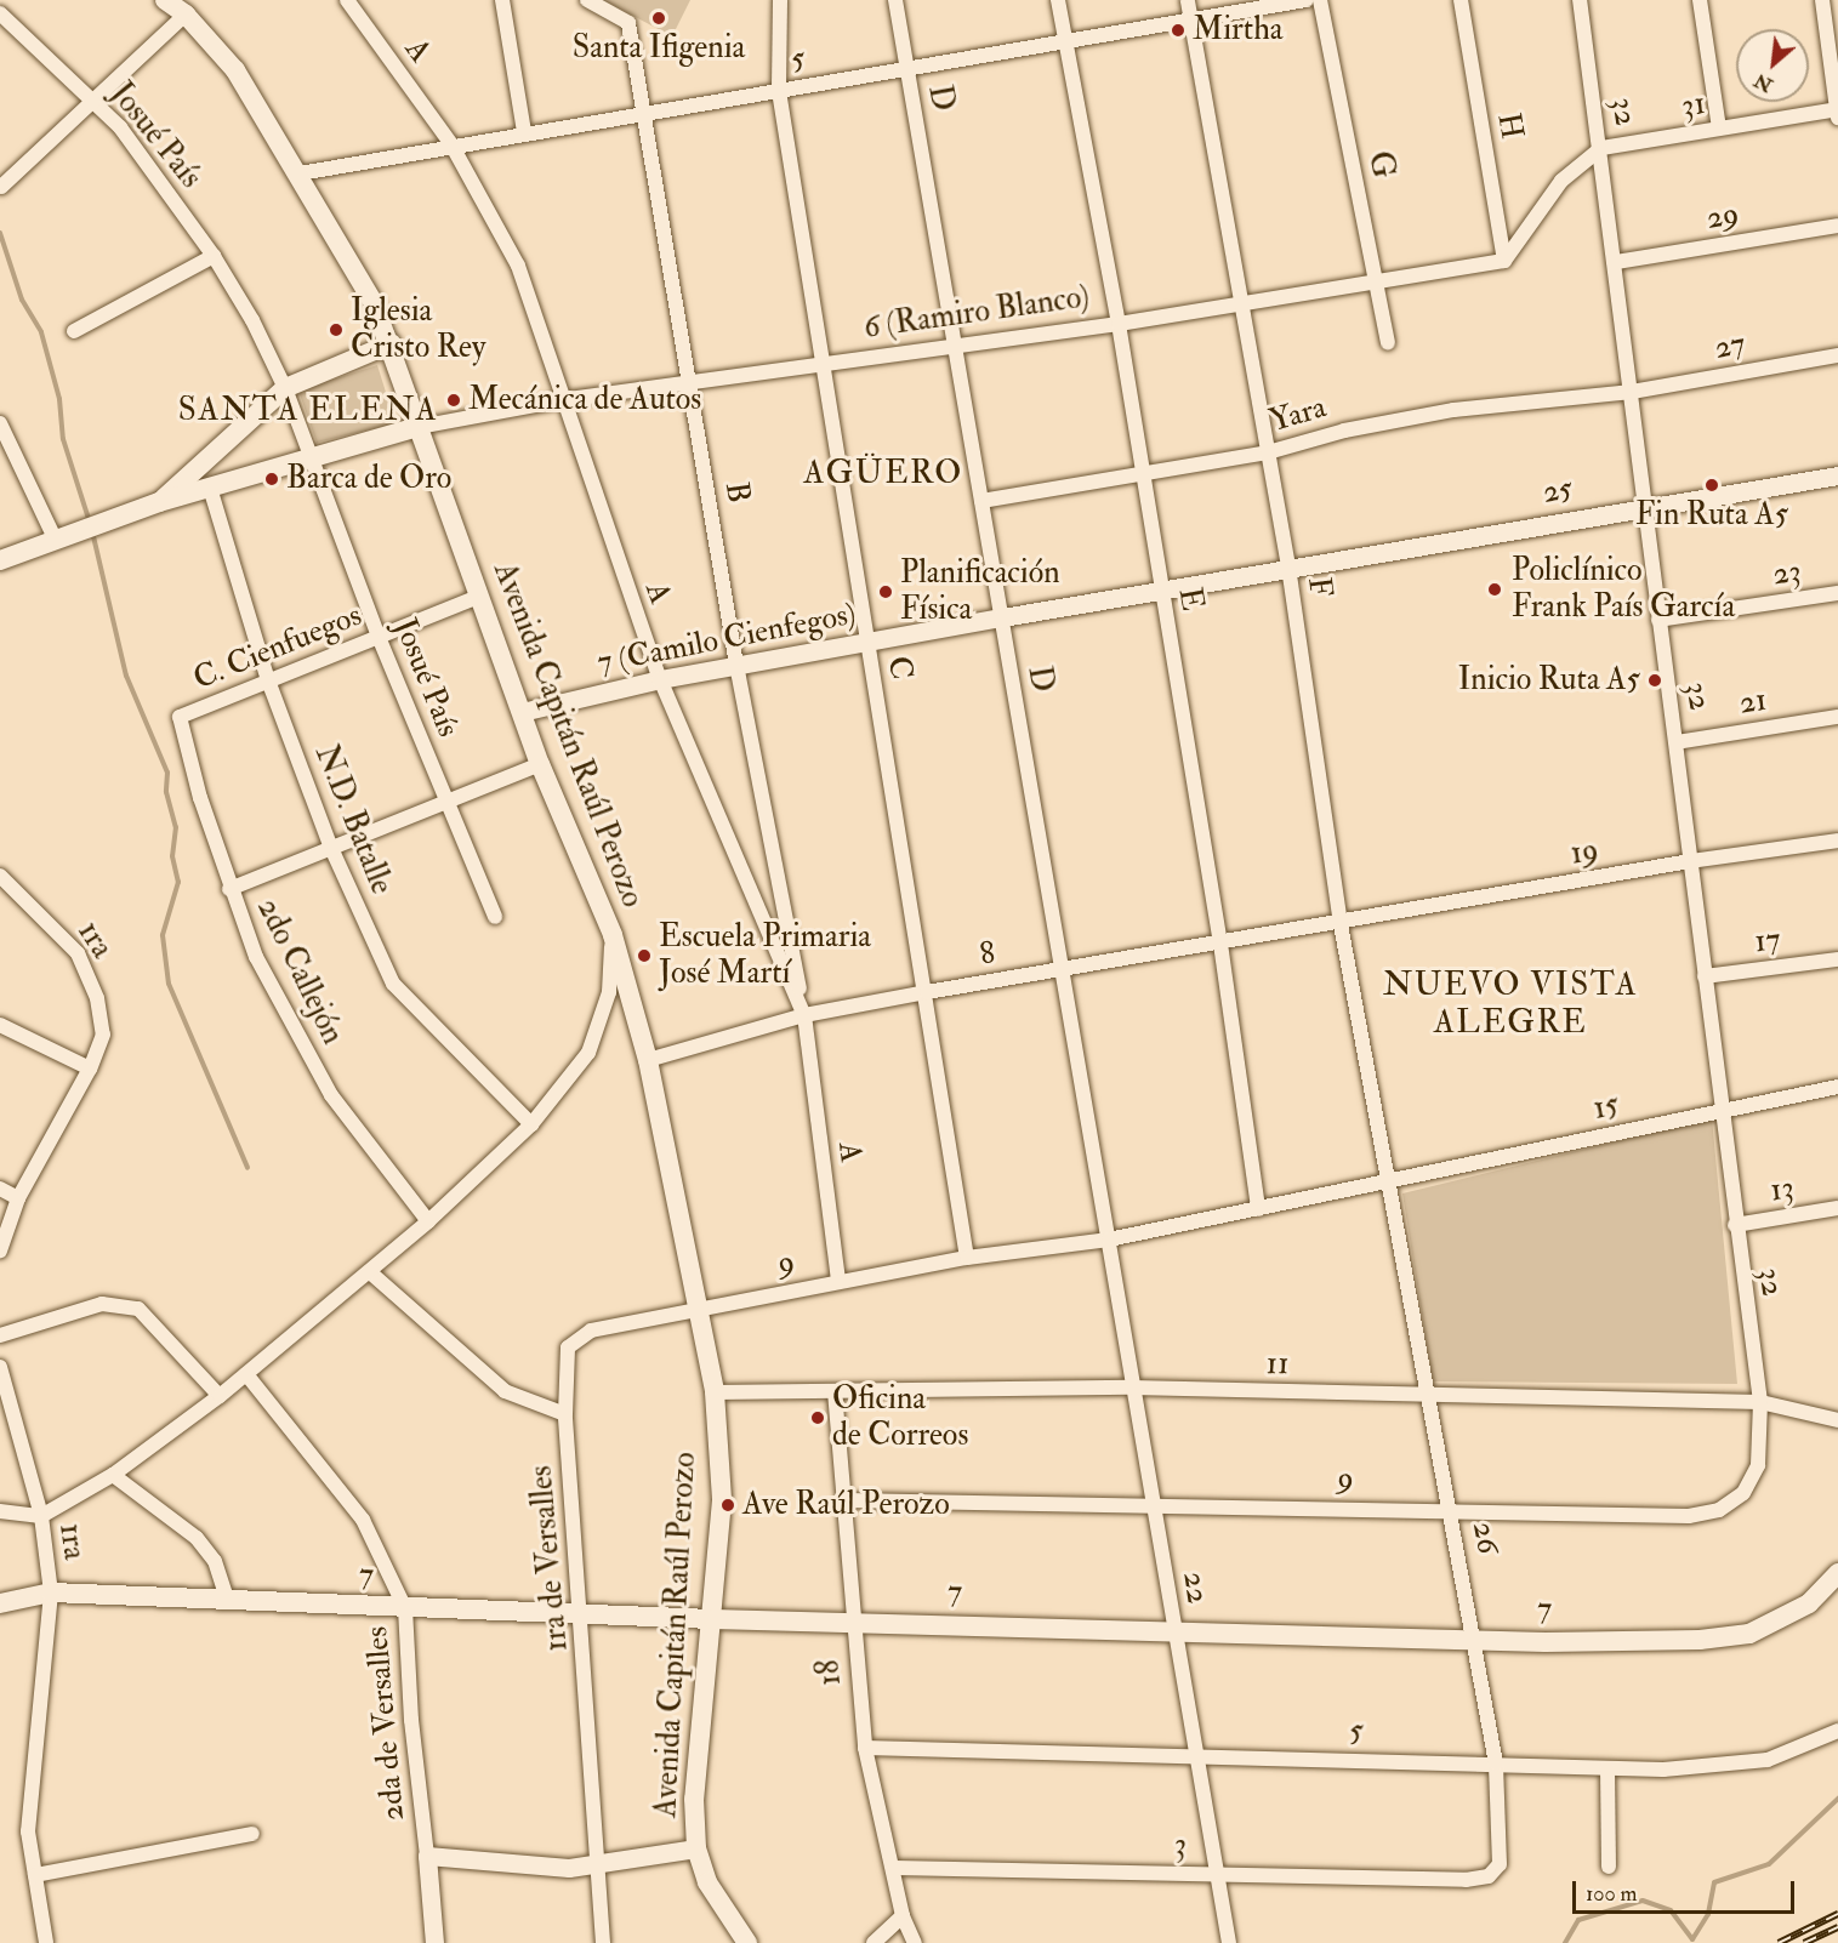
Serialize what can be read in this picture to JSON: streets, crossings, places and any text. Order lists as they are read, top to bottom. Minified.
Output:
{"streets":{"main road":["6 (Ramiro Blanco)","Avenida Capitán Raúl Perozo","7"],"street":["A","5","D","31","32","H","Josué País","G","29","27","Yara","25","B","23","F","E","7 (Camilo Cienfegos)","C. Cienfuegos","C","21","N.D. Batalle","19","1ra","17","8","2do Callejón","15","13","9","11","26","1ra de Versalles","22","18","2da de Versalles","3"]},"crossings":[["A","5"],["A","6 (Ramiro Blanco)"],["A","B"],["A","7 (Camilo Cienfegos)"],["A","8"],["A","9"],["5","D"],["5","B"],["5","F"],["5","E"],["5","C"],["5","Avenida Capitán Raúl Perozo"],["5","26"],["5","22"],["5","18"],["D","6 (Ramiro Blanco)"],["D","Yara"],["D","7 (Camilo Cienfegos)"],["D","8"],["D","9"],["D","22"],["31","32"],["32","29"],["32","27"],["32","Yara"],["32","25"],["32","23"],["32","21"],["32","19"],["32","17"],["32","15"],["32","13"],["32","9"],["32","11"],["H","6 (Ramiro Blanco)"],["Josué País","6 (Ramiro Blanco)"],["Josué País","C. Cienfuegos"],["G","6 (Ramiro Blanco)"],["6 (Ramiro Blanco)","B"],["6 (Ramiro Blanco)","F"],["6 (Ramiro Blanco)","E"],["6 (Ramiro Blanco)","C"],["6 (Ramiro Blanco)","Avenida Capitán Raúl Perozo"],["6 (Ramiro Blanco)","N.D. Batalle"],["27","Yara"],["Yara","F"],["Yara","E"],["25","F"],["25","7 (Camilo Cienfegos)"],["B","7 (Camilo Cienfegos)"],["B","8"],["F","7 (Camilo Cienfegos)"],["F","19"],["F","8"],["F","15"],["F","9"],["F","26"],["E","7 (Camilo Cienfegos)"],["E","8"],["E","9"],["7 (Camilo Cienfegos)","C"],["7 (Camilo Cienfegos)","Avenida Capitán Raúl Perozo"],["C. Cienfuegos","Avenida Capitán Raúl Perozo"],["C. Cienfuegos","N.D. Batalle"],["C. Cienfuegos","2do Callejón"],["C","8"],["C","9"],["Avenida Capitán Raúl Perozo","8"],["Avenida Capitán Raúl Perozo","9"],["Avenida Capitán Raúl Perozo","11"],["Avenida Capitán Raúl Perozo","7"],["19","8"],["1ra","7"],["15","9"],["15","26"],["9","11"],["9","26"],["9","1ra de Versalles"],["9","22"],["9","18"],["11","26"],["11","22"],["11","18"],["26","7"],["26","3"],["1ra de Versalles","7"],["7","22"],["7","18"],["7","2da de Versalles"],["22","3"],["18","3"]],"districts":["SANTA ELENA","AGÜERO","NUEVO VISTA ALEGRE"],"places":["Santa Ifigenia","Mirtha","Iglesia Cristo Rey","Mecánica de Autos","Barca de Oro","Fin Ruta A5","Policlínico Frank País García","Planificación Física","Inicio Ruta A5","Escuela Primaria José Martí","Oficina de Correos","Ave Raúl Perozo"],"scale_bar":"100 m","north":"bottom left"}
